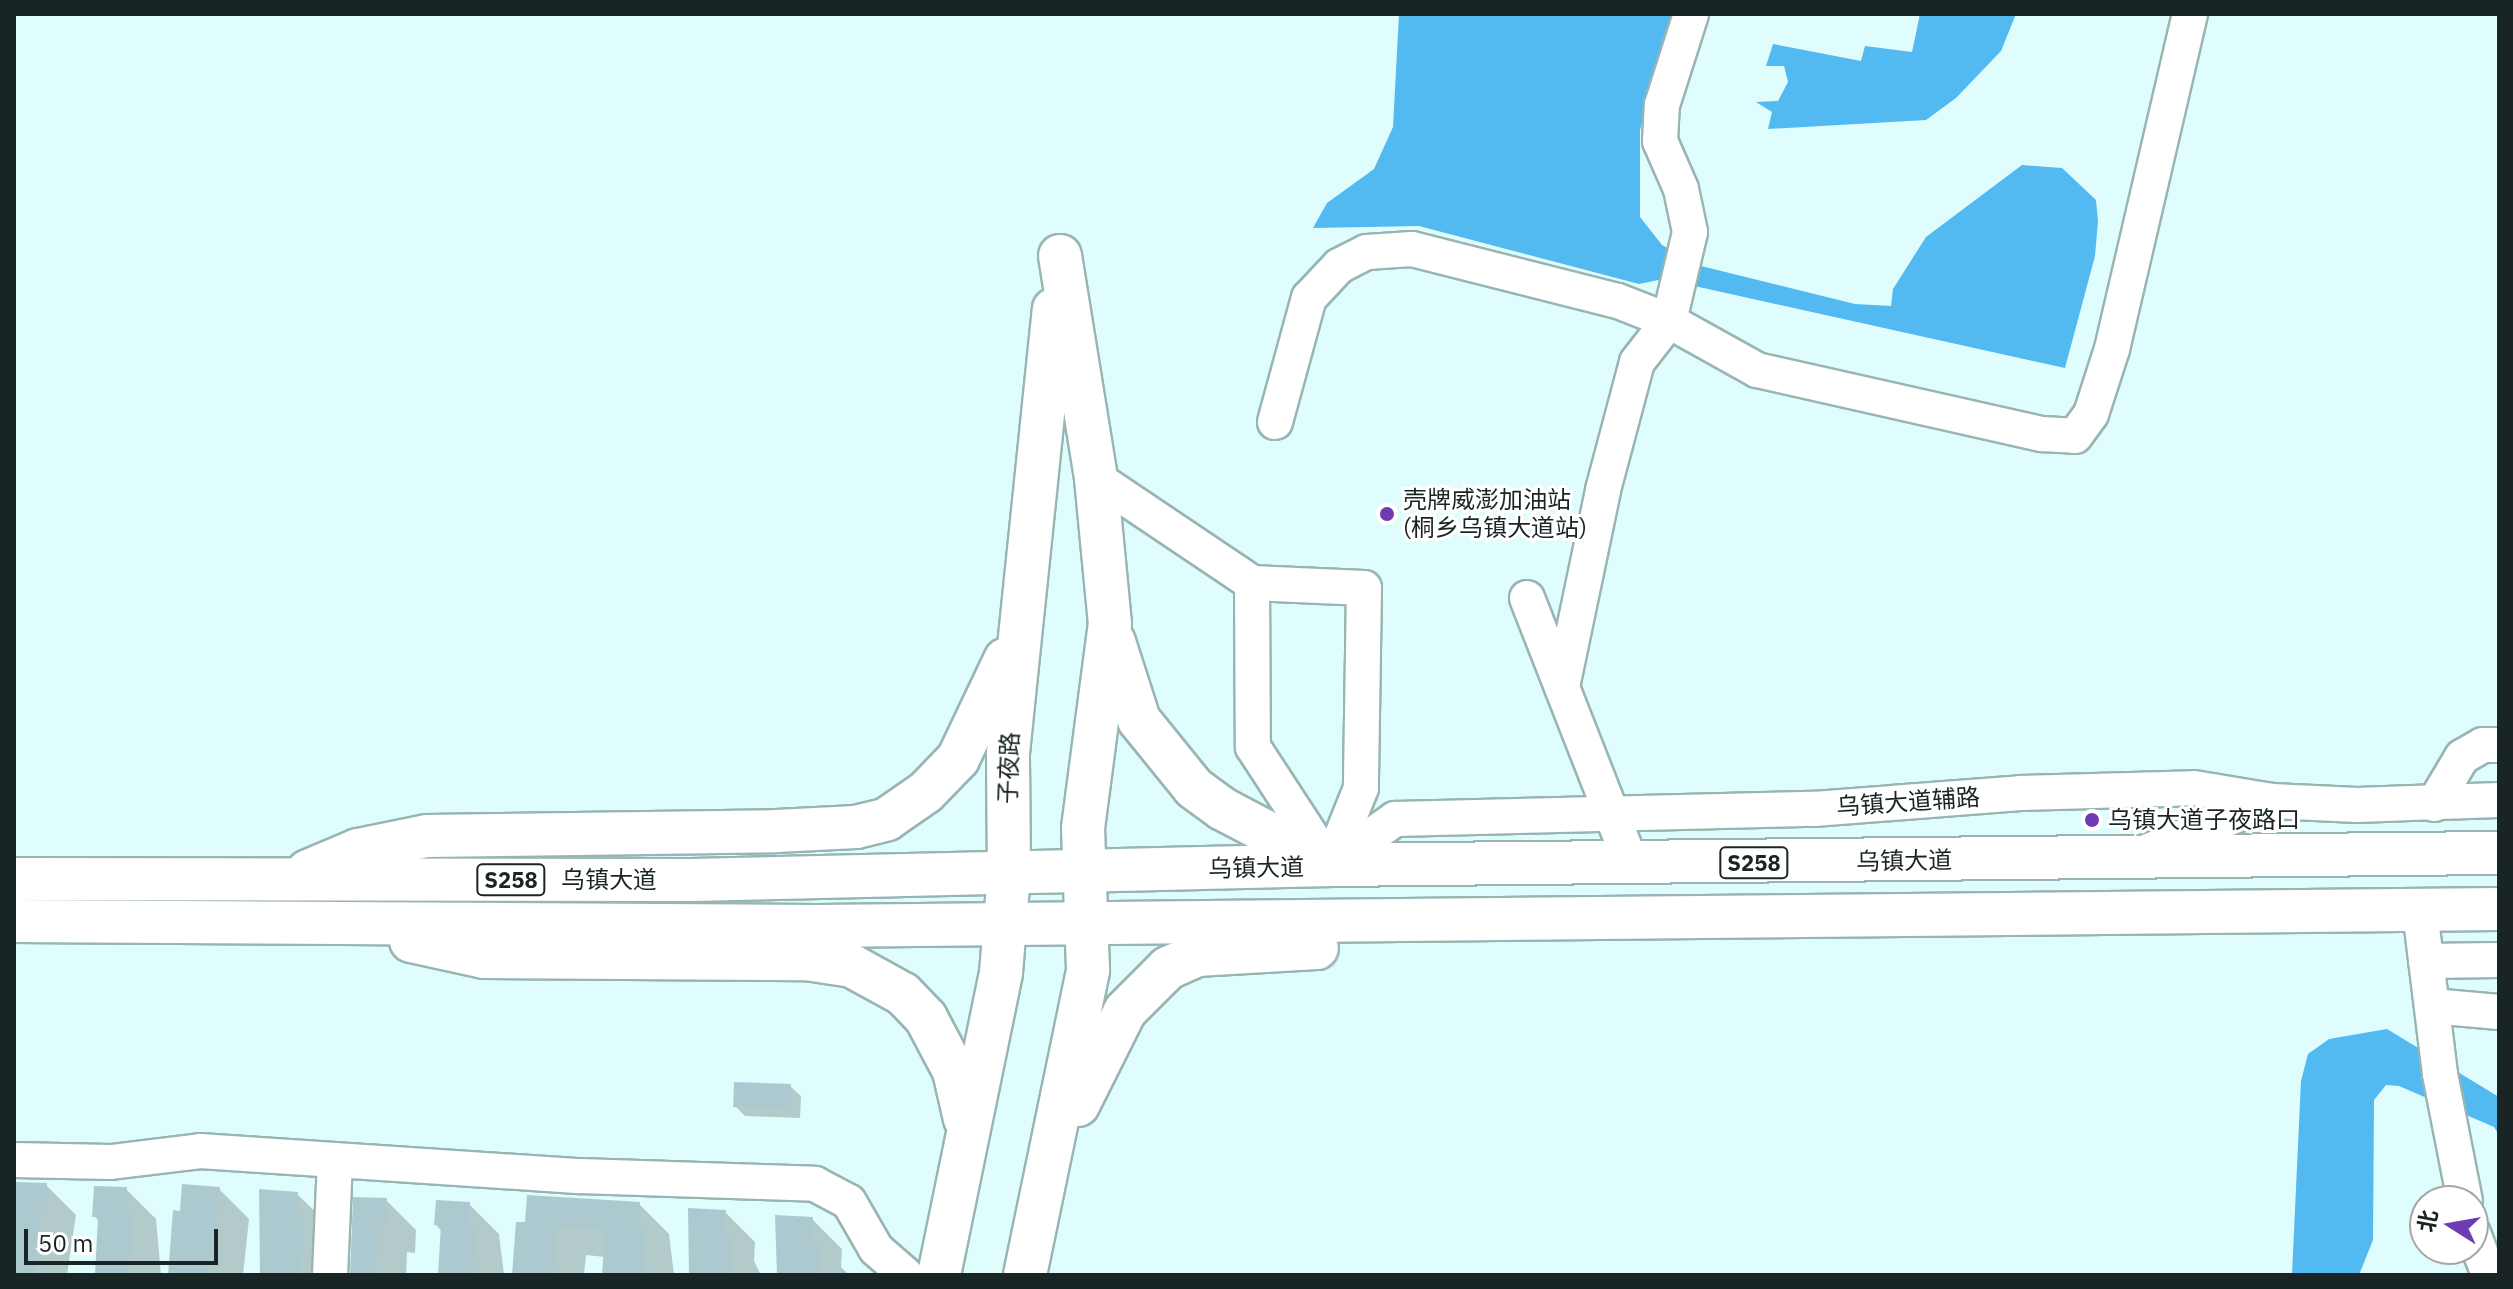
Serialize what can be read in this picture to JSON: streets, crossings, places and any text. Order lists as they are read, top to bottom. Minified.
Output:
{"streets":{"main road":["子夜路","乌镇大道","S258"],"street":["乌镇大道辅路"]},"crossings":[["子夜路","乌镇大道"],["乌镇大道辅路","乌镇大道"]],"places":["壳牌威澎加油站 (桐乡乌镇大道站)","乌镇大道子夜路口"],"scale_bar":"50 m","north":"left"}
